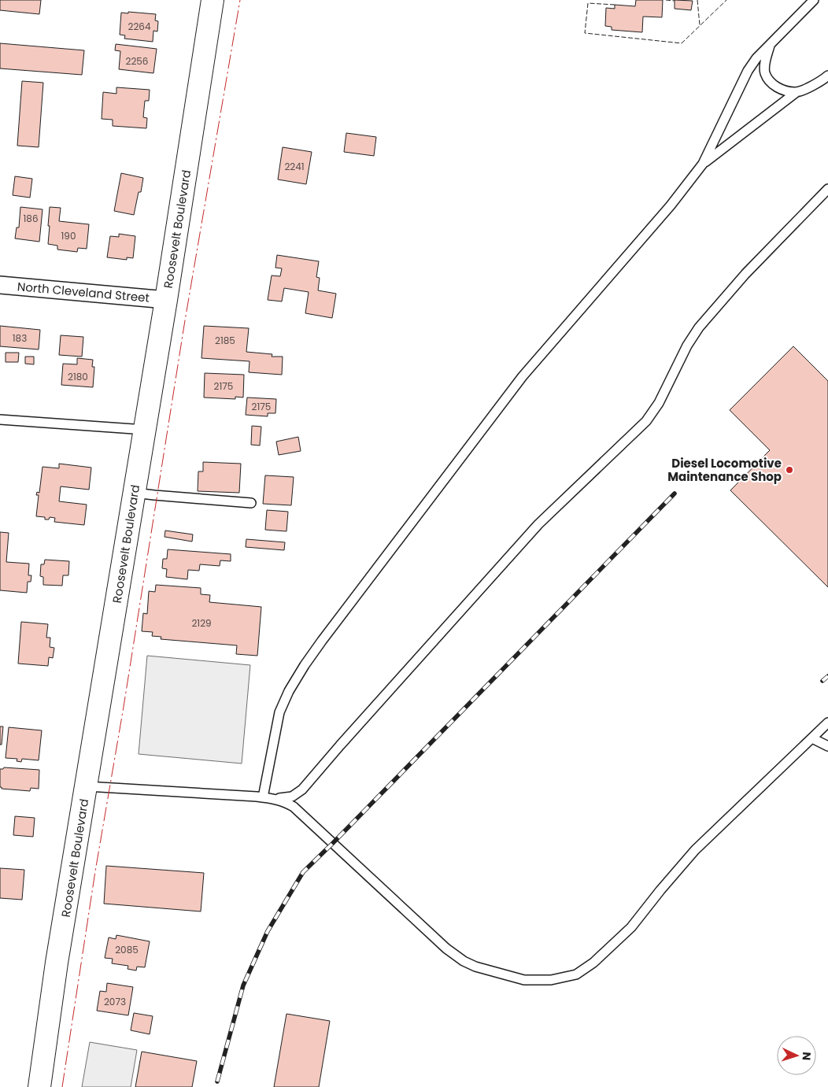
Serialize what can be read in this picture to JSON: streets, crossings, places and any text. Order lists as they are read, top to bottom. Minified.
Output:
{"streets":{"main road":["Roosevelt Boulevard"],"street":["North Cleveland Street"]},"crossings":[["Roosevelt Boulevard","North Cleveland Street"]],"places":["Diesel Locomotive Maintenance Shop"],"house_numbers":["2264","2256","2241","186","190","183","2185","2180","2175","2175","2129","2085","2073"],"north":"right"}
